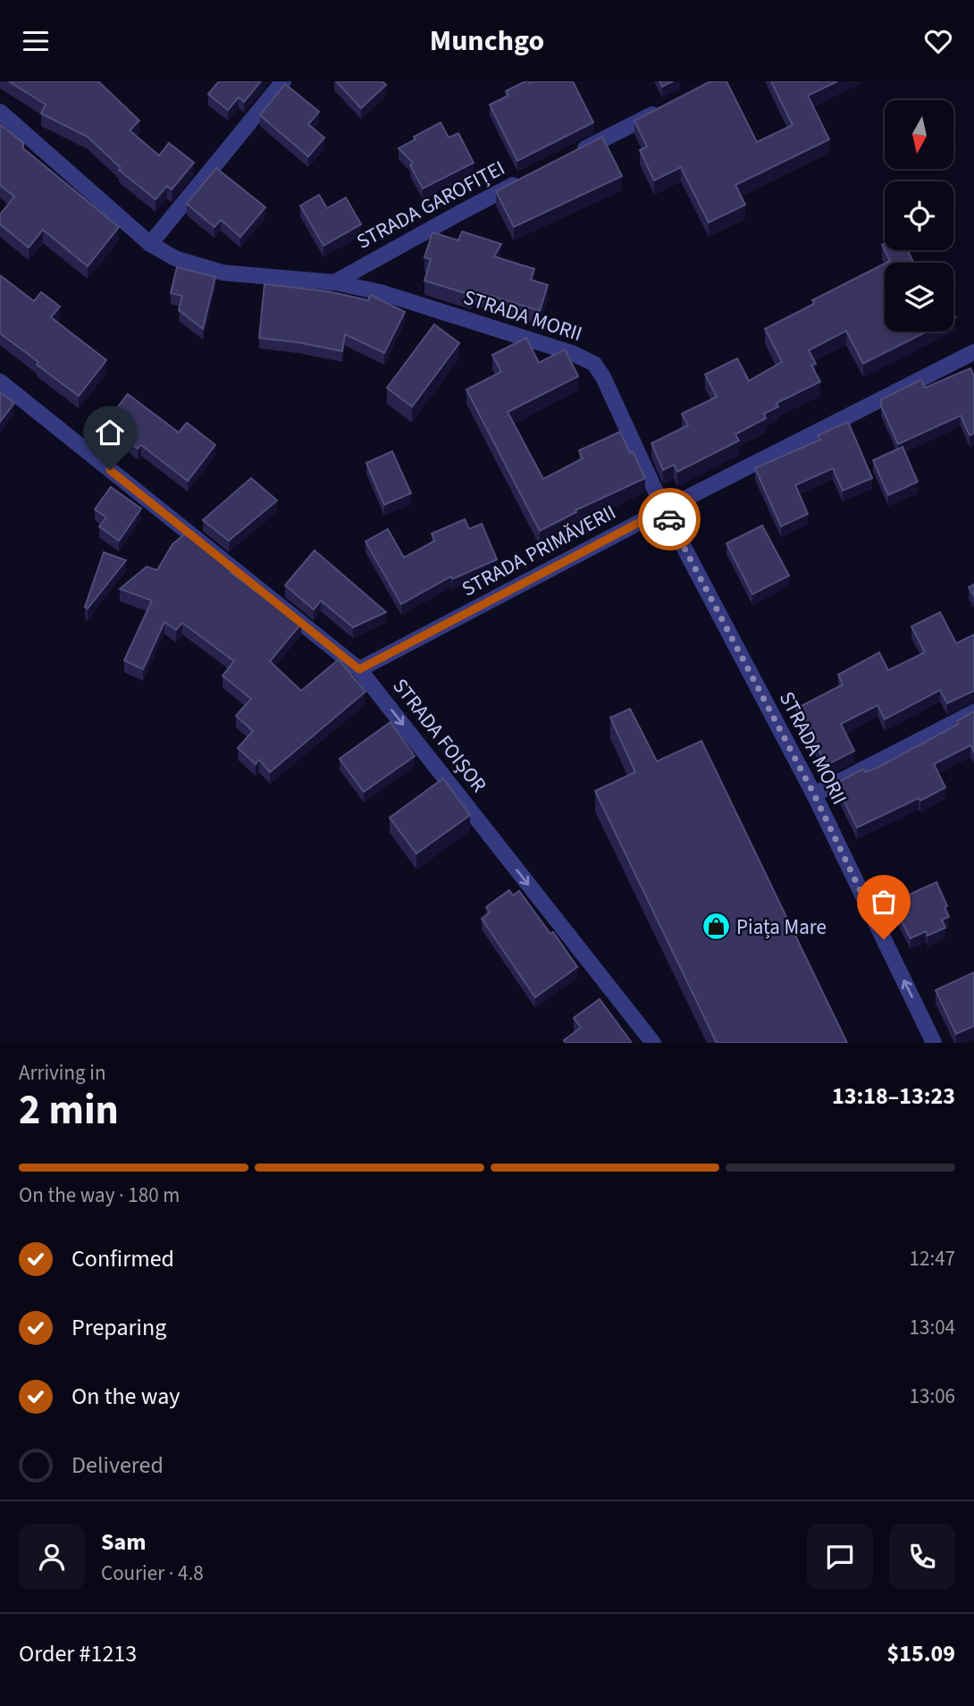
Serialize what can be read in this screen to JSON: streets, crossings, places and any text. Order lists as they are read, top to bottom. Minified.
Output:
{"streets":{"street":["STRADA GAROFIȚEI","STRADA MORII","STRADA PRIMĂVERII","STRADA FOIȘOR"]},"crossings":[["STRADA GAROFIȚEI","STRADA MORII"],["STRADA MORII","STRADA PRIMĂVERII"],["STRADA PRIMĂVERII","STRADA FOIȘOR"]],"one_way":["STRADA FOIȘOR"],"places":{"shop":["Piața Mare"]},"north":"bottom","page":{"header":"Munchgo","heading":["2 min","Arriving in","13:18–13:23"],"panel":["Sam","Courier · 4.8","Order #1213","$15.09"],"bar":"On the way · 180 m","list":[["Confirmed","12:47"],["Preparing","13:04"],["On the way","13:06"],"Delivered"]}}
